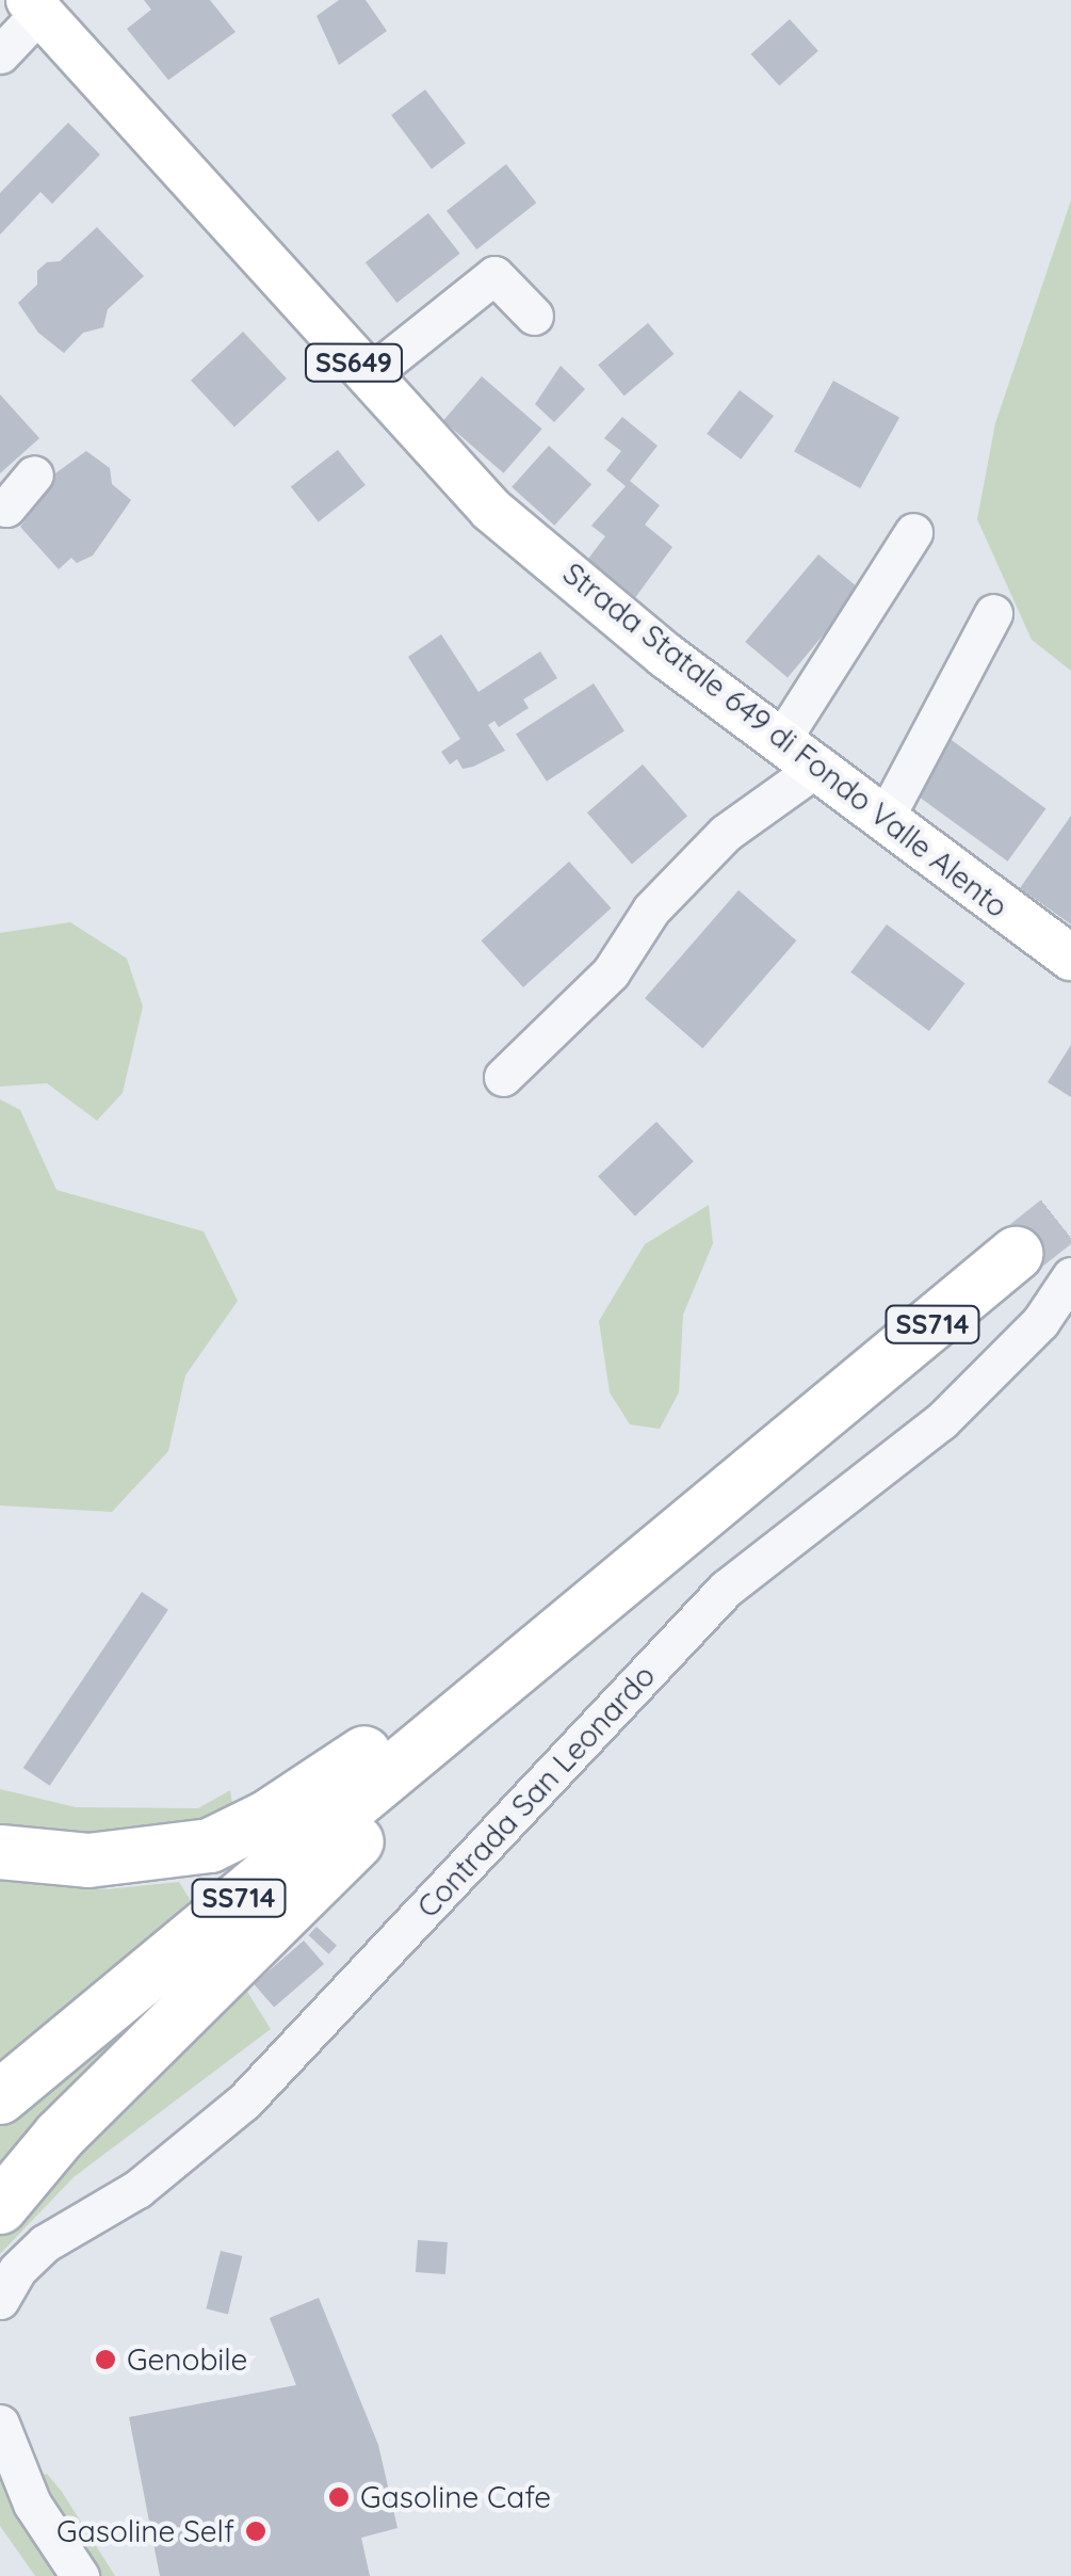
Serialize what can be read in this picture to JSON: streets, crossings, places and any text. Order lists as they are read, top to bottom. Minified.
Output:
{"streets":{"highway":["SS714"],"main road":["SS649","Strada Statale 649 di Fondo Valle Alento"],"street":["Contrada San Leonardo"]},"places":["Genobile","Gasoline Cafe","Gasoline Self"]}
